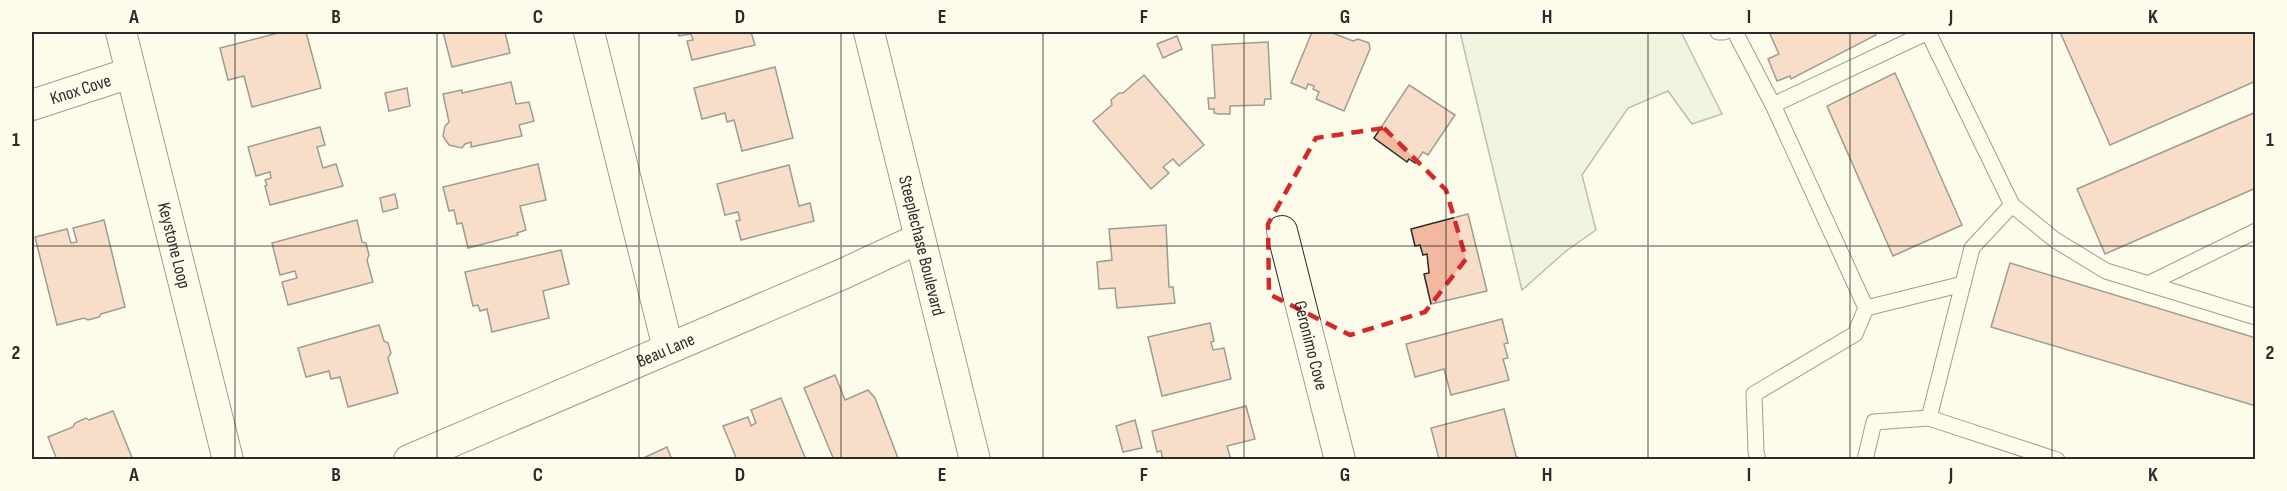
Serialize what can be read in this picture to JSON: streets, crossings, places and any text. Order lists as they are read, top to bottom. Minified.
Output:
{"streets":{"street":["Knox Cove","Keystone Loop","Steeplechase Boulevard","Geronimo Cove","Beau Lane"]},"crossings":[["Knox Cove","Keystone Loop"],["Steeplechase Boulevard","Beau Lane"]],"grid":{"columns":["A","B","C","D","E","F","G","H","I","J","K"],"rows":["1","2"]}}
